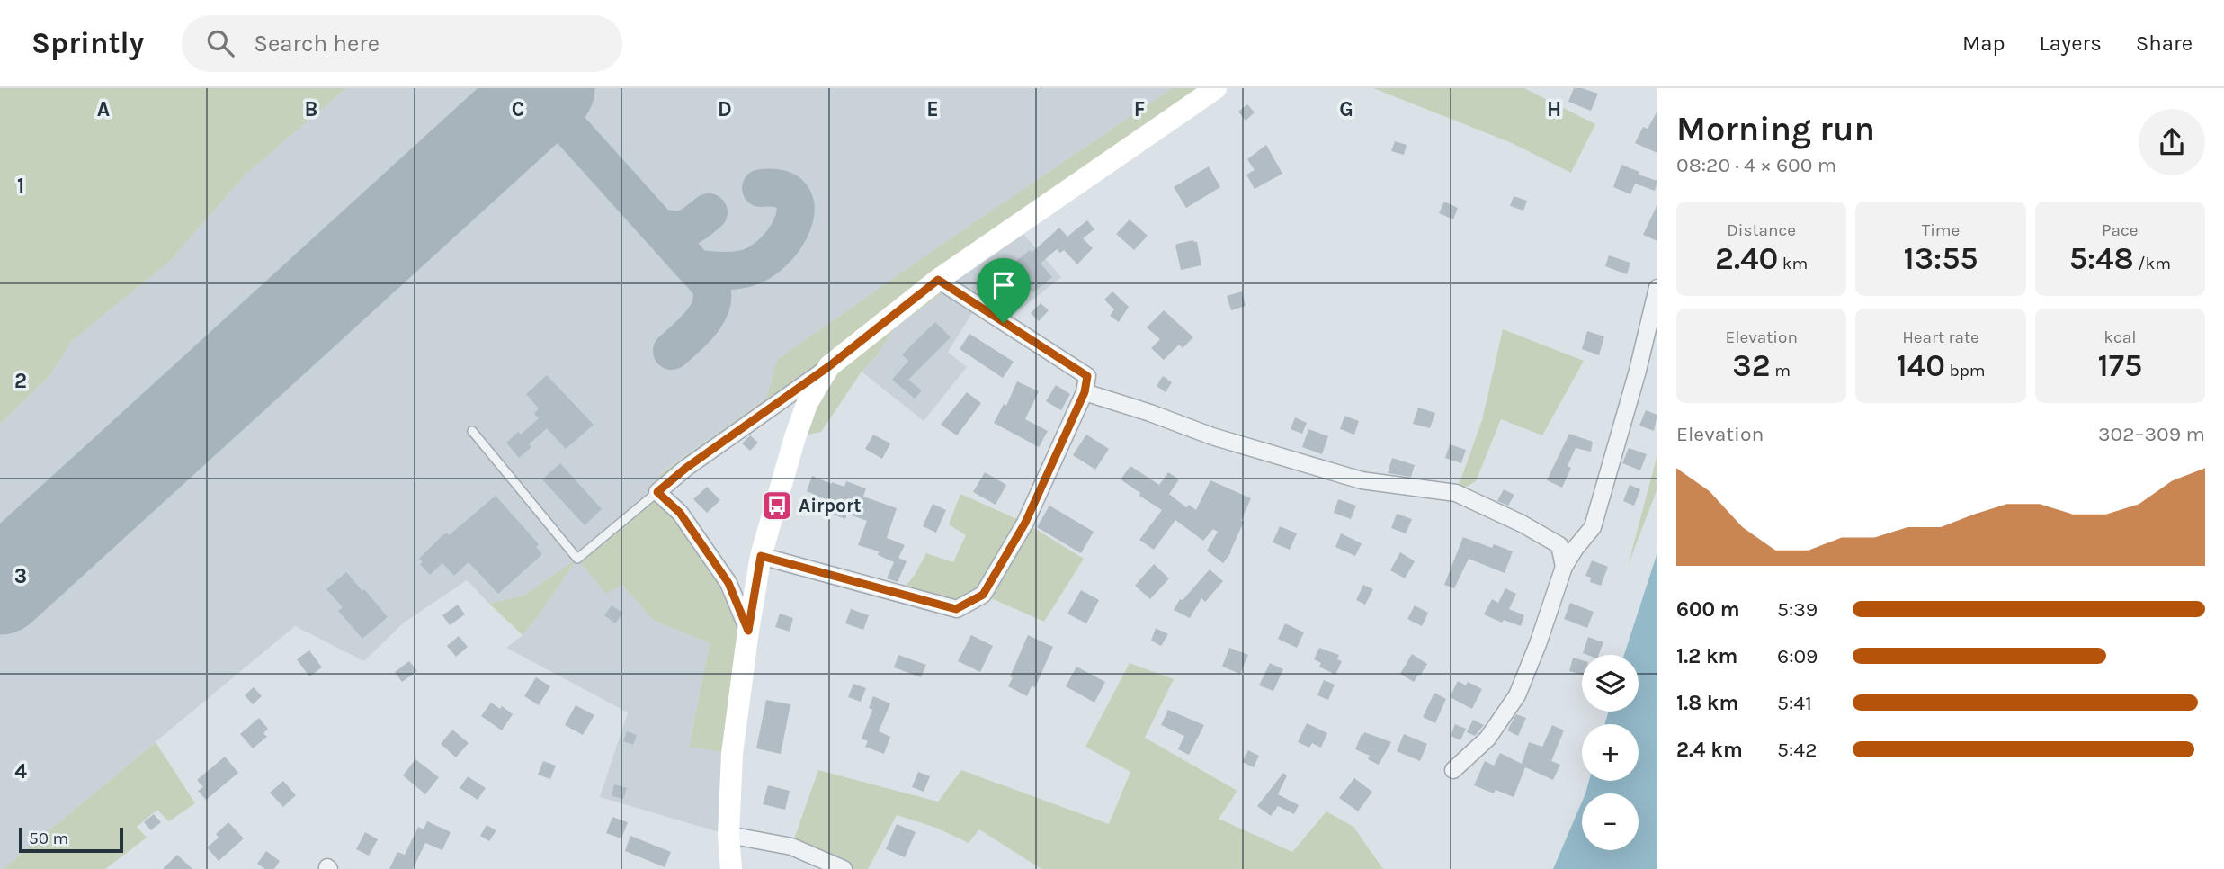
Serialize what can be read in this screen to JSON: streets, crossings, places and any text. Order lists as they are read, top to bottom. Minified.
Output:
{"places":{"bus stop":["Airport"]},"scale_bar":"50 m","page":{"header":"Sprintly","search":"Search here","nav":["Map","Layers","Share"],"heading":["Morning run","08:20 · 4 × 600 m"],"stats":[["Distance","2.40 km"],["Time","13:55"],["Pace","5:48 /km"],["Elevation","32 m"],["Heart rate","140 bpm"],["kcal","175"]],"chart":["Elevation","302–309 m"],"list":[{"name":"600 m","note":"5:39"},{"name":"1.2 km","note":"6:09"},{"name":"1.8 km","note":"5:41"},{"name":"2.4 km","note":"5:42"}],"map_buttons":["+","−"],"scale":"50 m"},"grid":{"columns":["A","B","C","D","E","F","G","H"],"rows":["1","2","3","4"]}}
